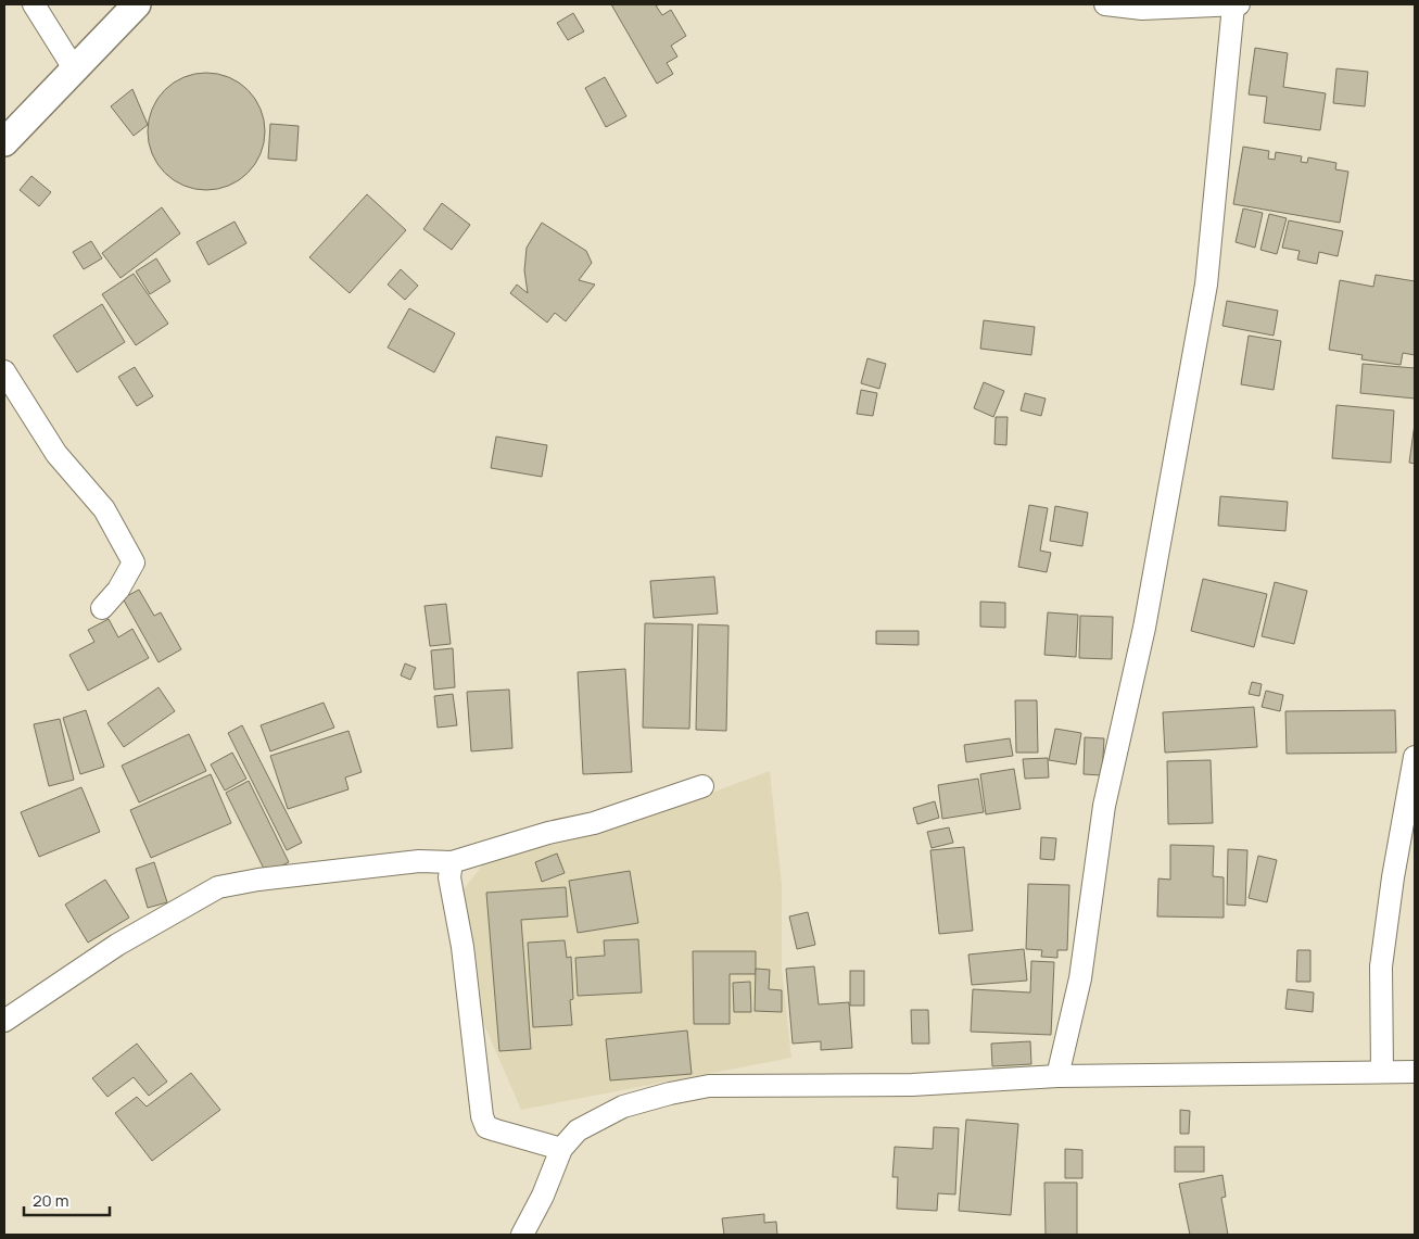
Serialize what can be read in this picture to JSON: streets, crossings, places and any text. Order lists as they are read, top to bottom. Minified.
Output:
{"scale_bar":"20 m"}
